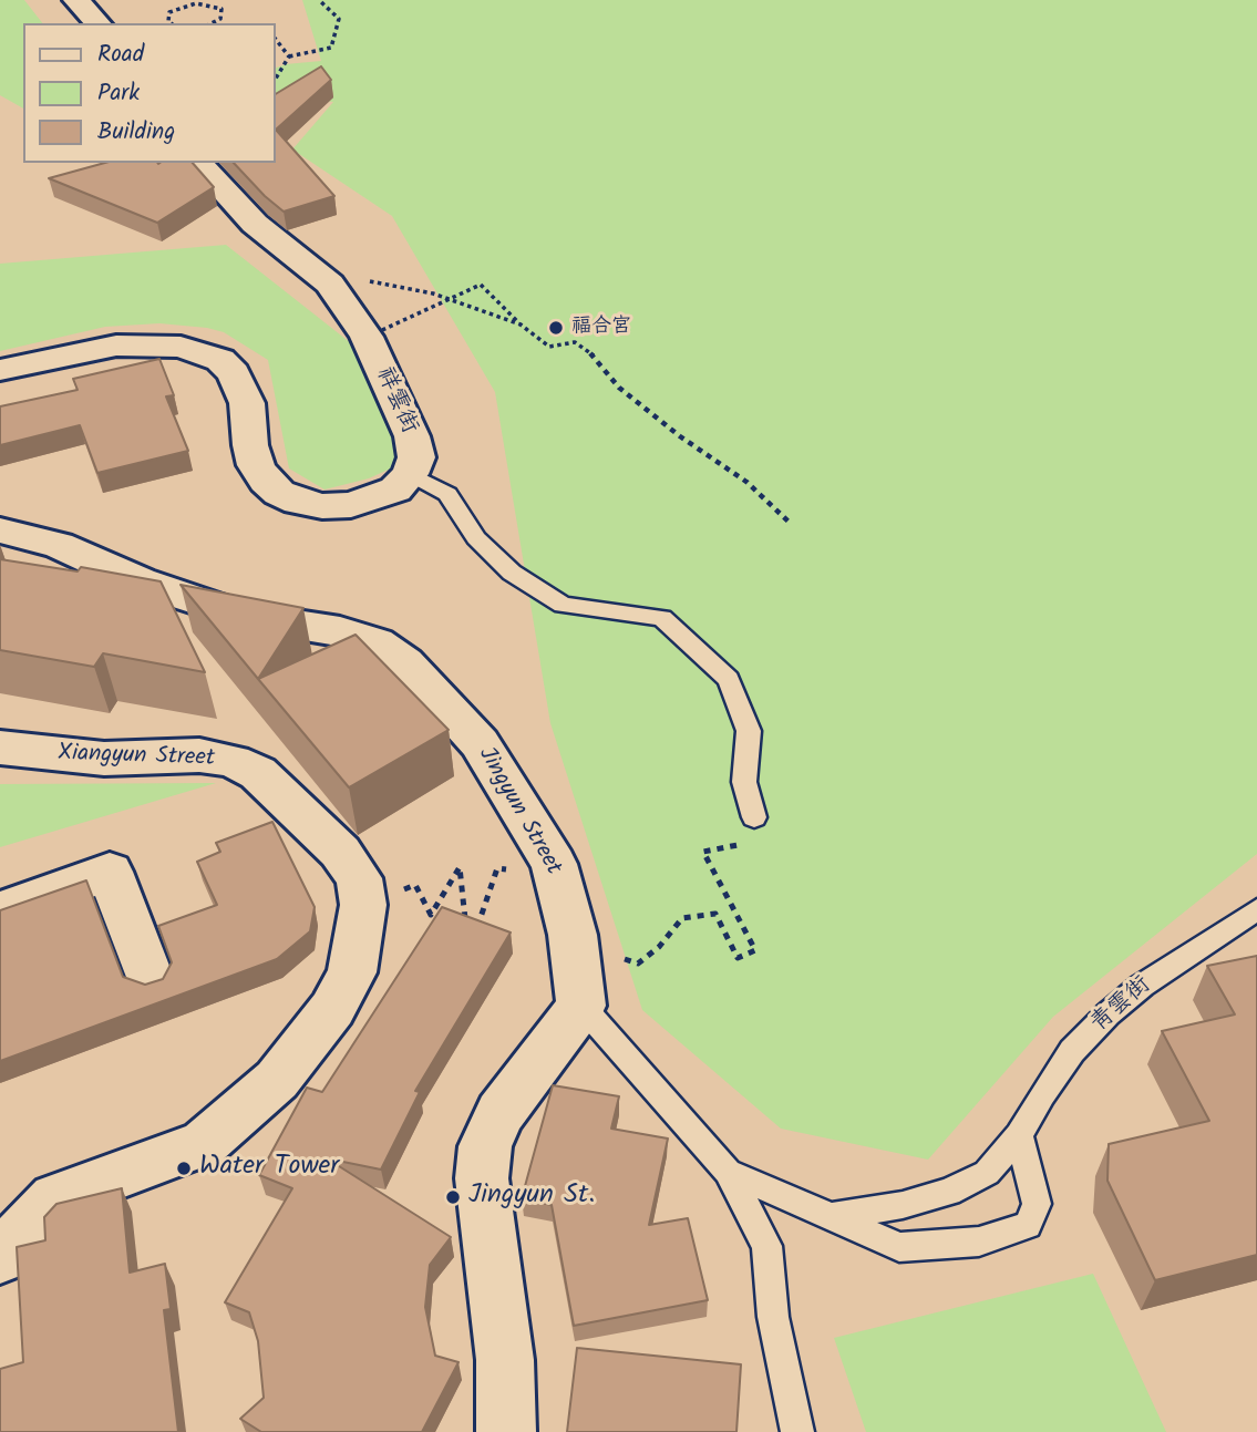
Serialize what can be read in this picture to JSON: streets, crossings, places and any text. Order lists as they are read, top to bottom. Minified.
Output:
{"streets":{"street":["祥雲街","Xiangyun Street","Jingyun Street"],"lane":["青雲街"]},"places":["福合宮","Water Tower","Jingyun St."],"legend":["Road","Park","Building"]}
